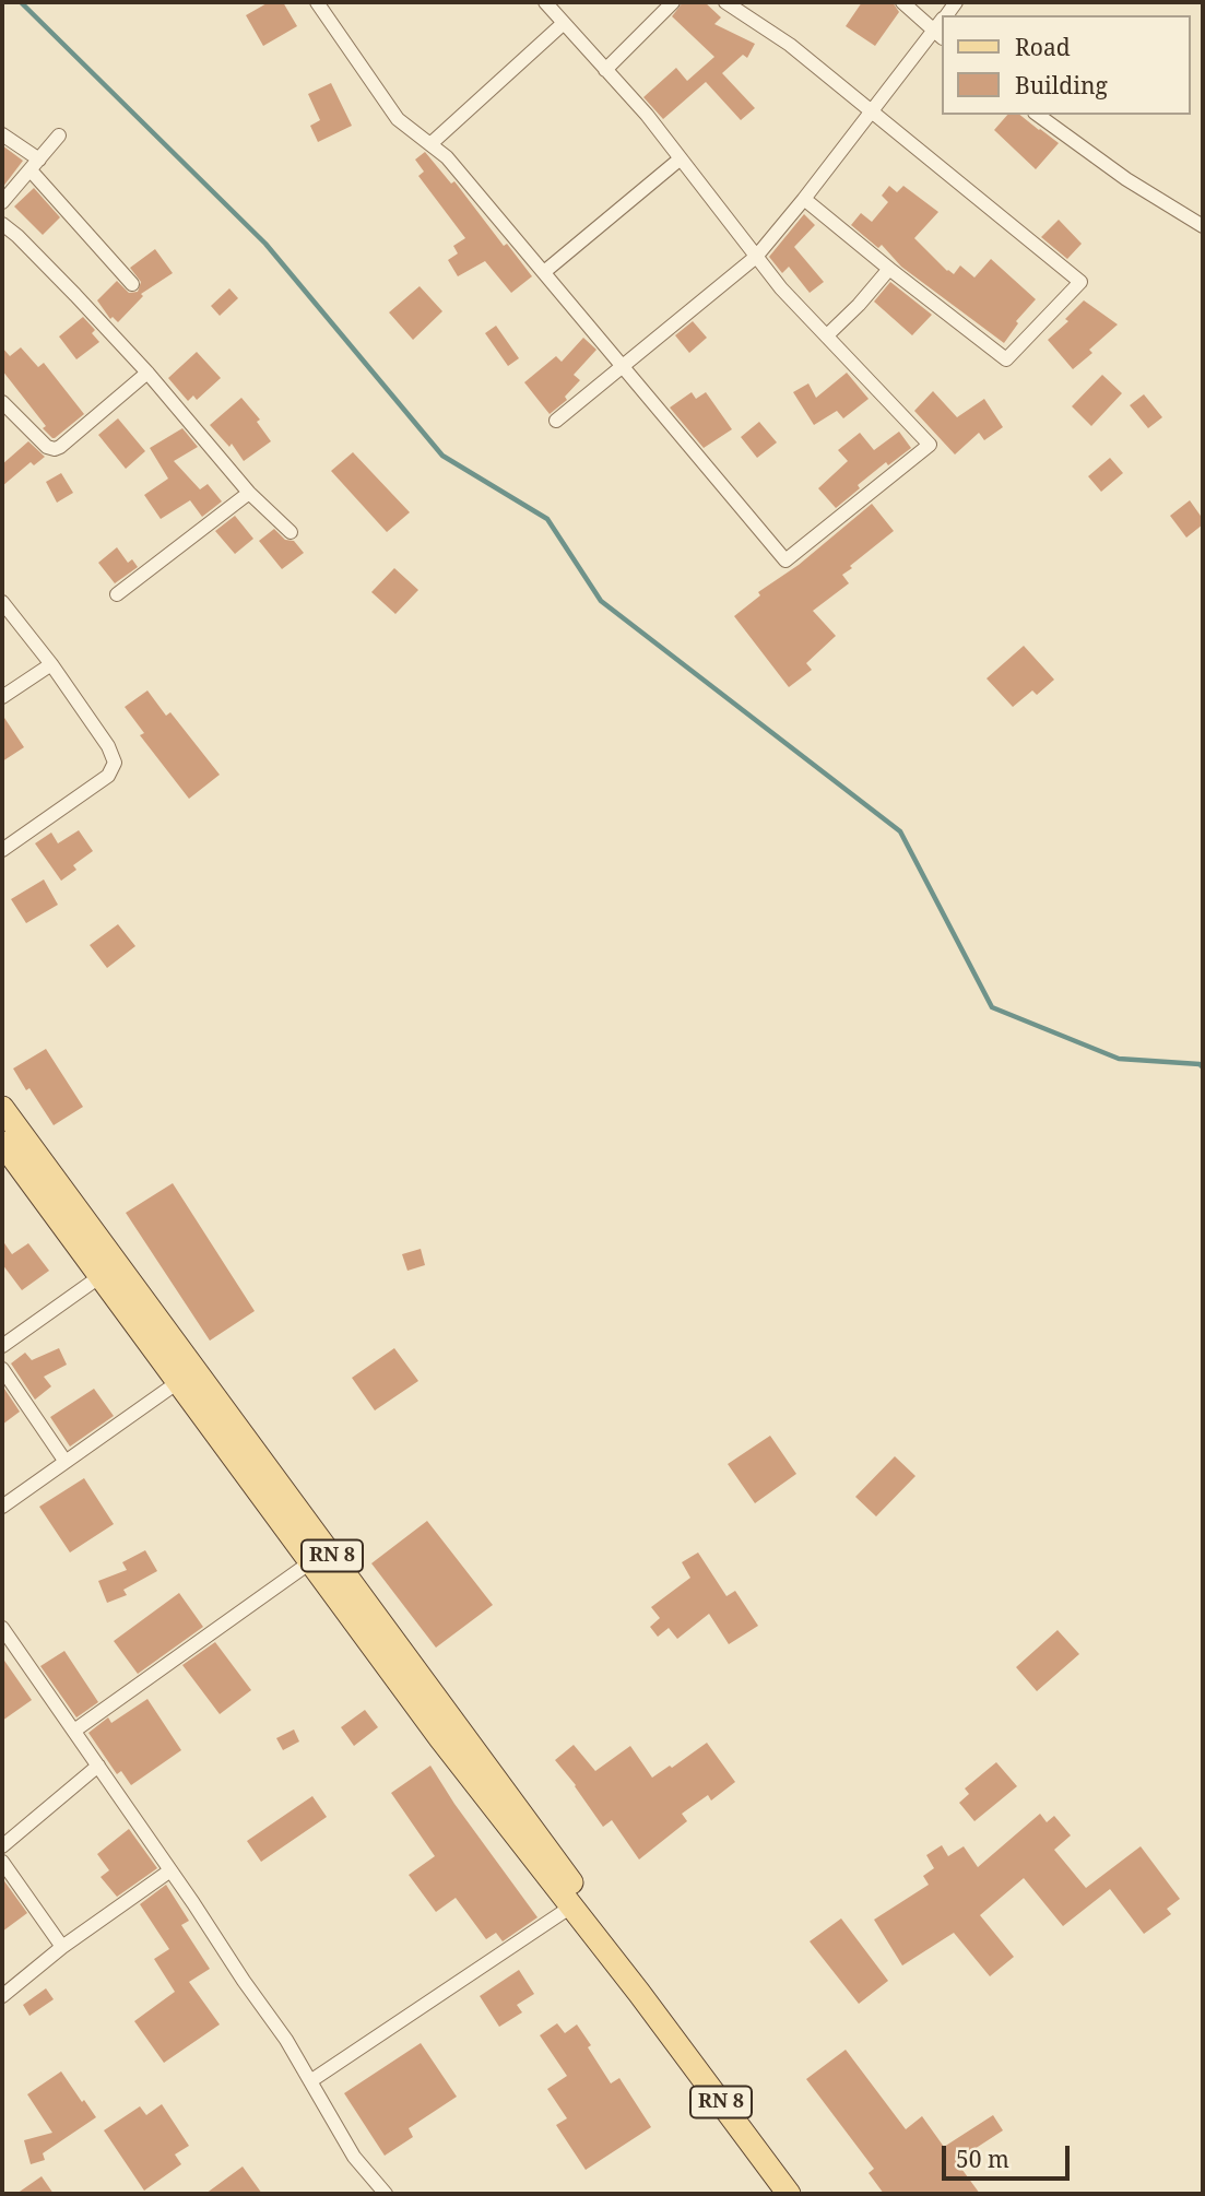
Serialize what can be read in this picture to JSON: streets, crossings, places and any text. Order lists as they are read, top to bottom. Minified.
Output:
{"streets":{"main road":["RN 8"]},"legend":["Road","Building"],"scale_bar":"50 m"}
